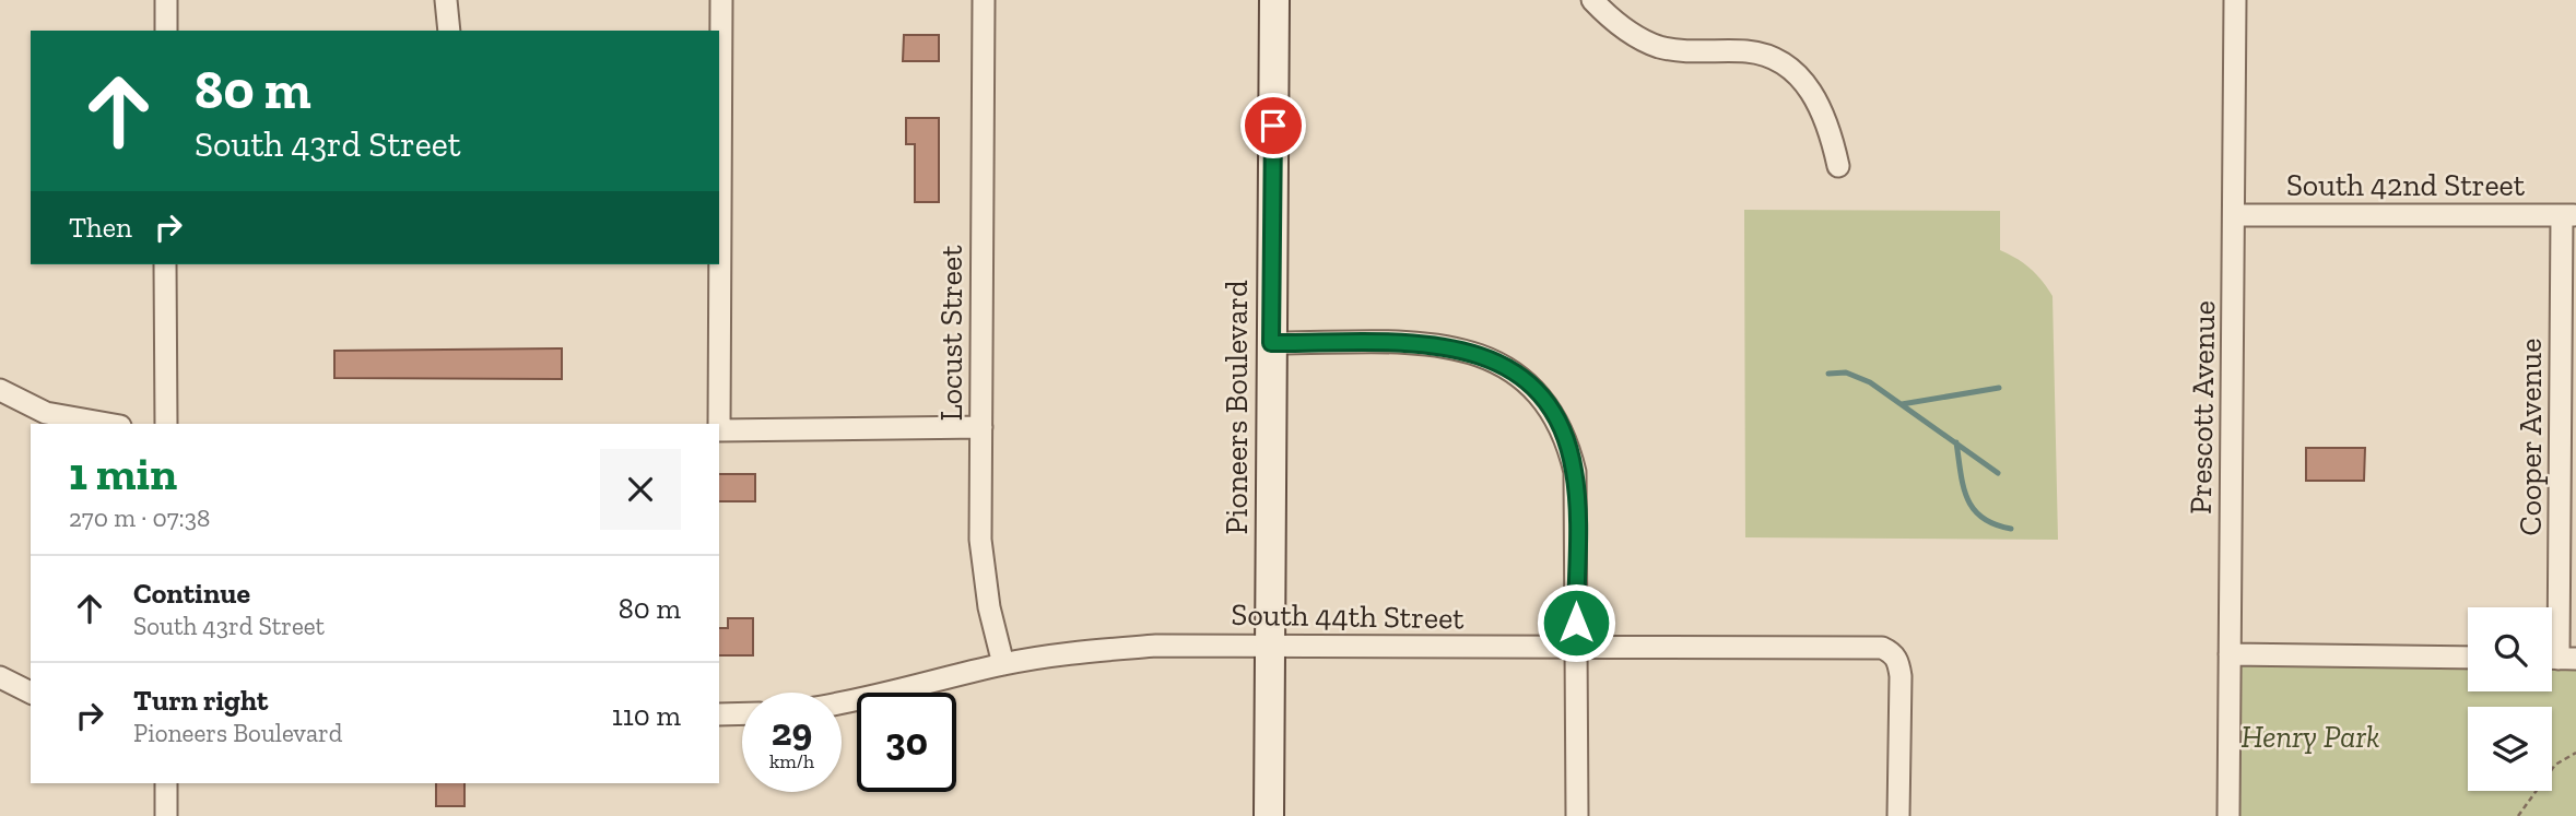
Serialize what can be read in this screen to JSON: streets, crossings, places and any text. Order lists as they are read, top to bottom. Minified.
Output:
{"streets":{"main road":["Pioneers Boulevard"],"street":["South 42nd Street","Locust Street","Prescott Avenue","Cooper Avenue","South 44th Street"]},"crossings":[["South 42nd Street","Prescott Avenue"],["South 42nd Street","Cooper Avenue"],["Locust Street","South 44th Street"],["Pioneers Boulevard","South 44th Street"]],"parks":["Henry Park"],"page":{"turn":["80 m","South 43rd Street"],"then":"Then","heading":["1 min","270 m · 07:38"],"list":[{"name":"Continue","note":"South 43rd Street","value":"80 m"},{"name":"Turn right","note":"Pioneers Boulevard","value":"110 m"}],"speed":"29 km/h","limit":"30"}}
